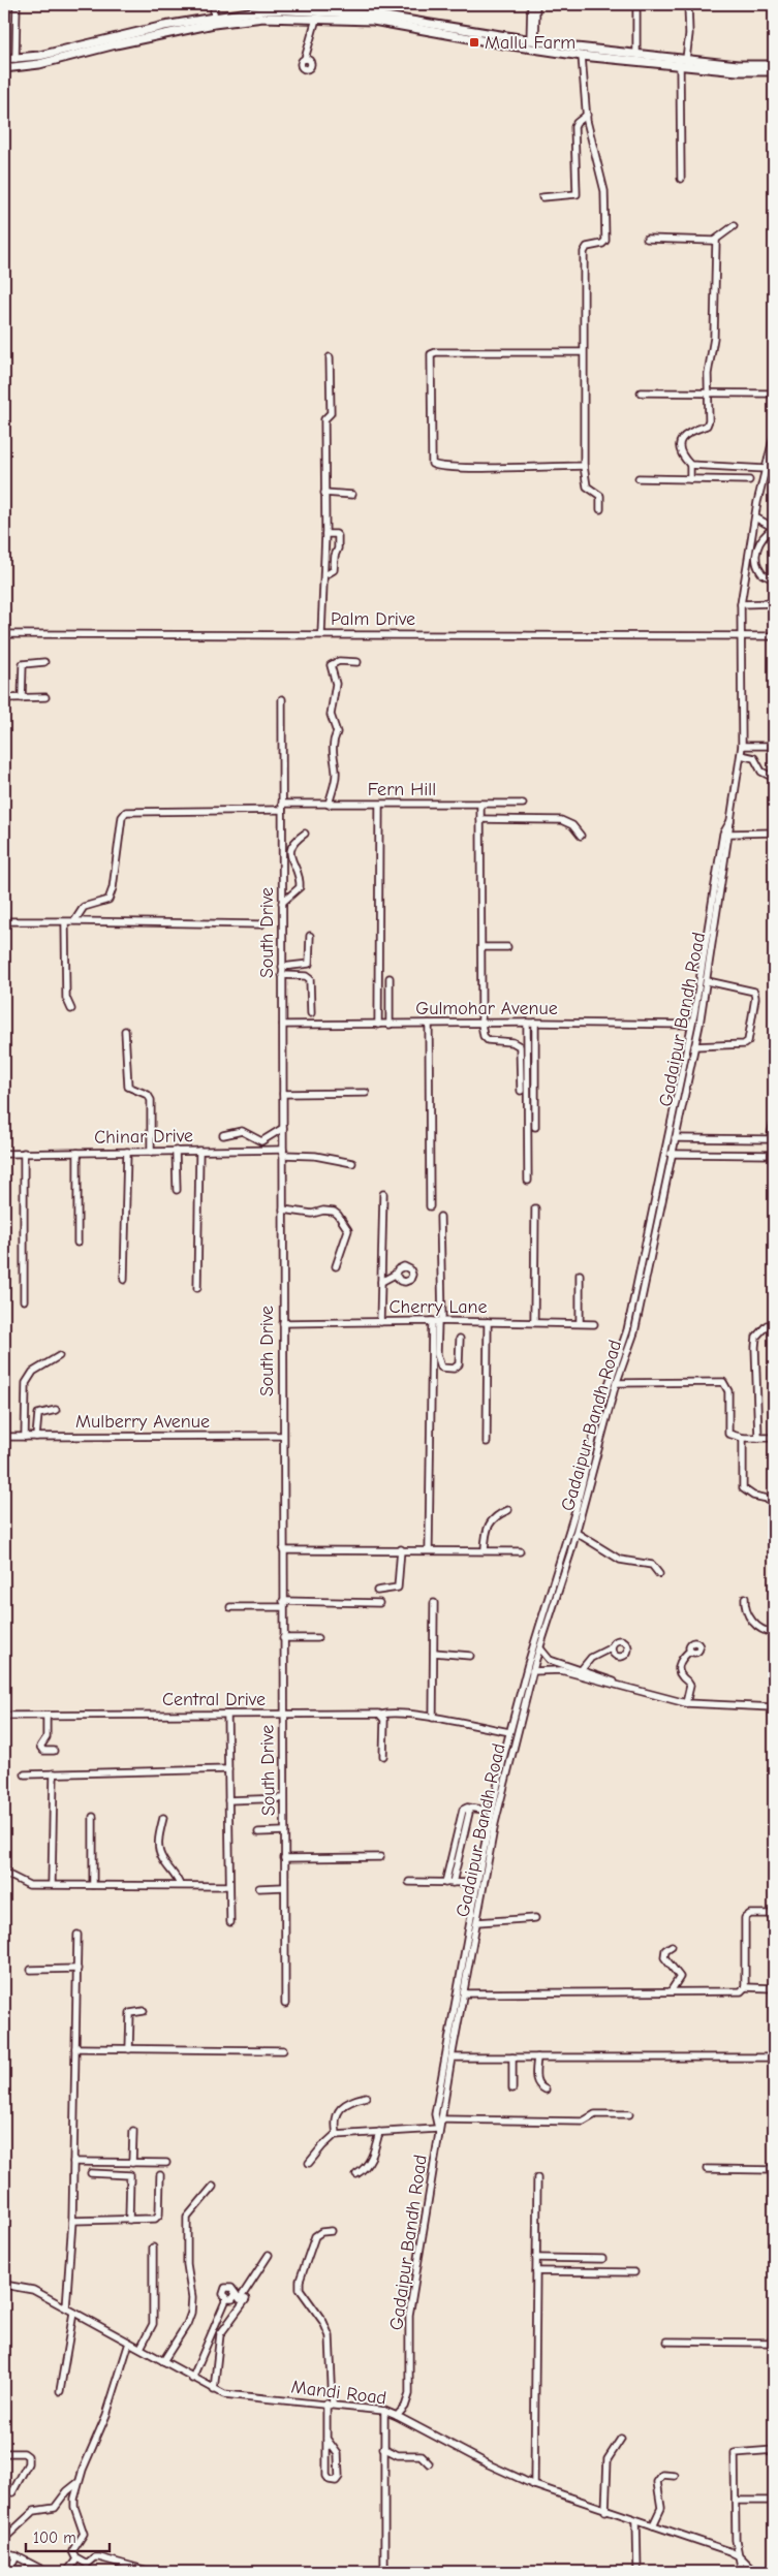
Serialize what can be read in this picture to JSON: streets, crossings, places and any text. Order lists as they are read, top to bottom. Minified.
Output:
{"streets":{"street":["Palm Drive","Fern Hill","South Drive","Gulmohar Avenue","Gadaipur Bandh Road","Chinar Drive","Cherry Lane","Mulberry Avenue","Central Drive","Mandi Road"]},"crossings":[["Palm Drive","Gadaipur Bandh Road"],["Fern Hill","South Drive"],["South Drive","Gulmohar Avenue"],["South Drive","Chinar Drive"],["South Drive","Cherry Lane"],["South Drive","Mulberry Avenue"],["South Drive","Central Drive"],["Gadaipur Bandh Road","Mandi Road"]],"places":{"transit":["Mallu Farm"]},"scale_bar":"100 m"}
